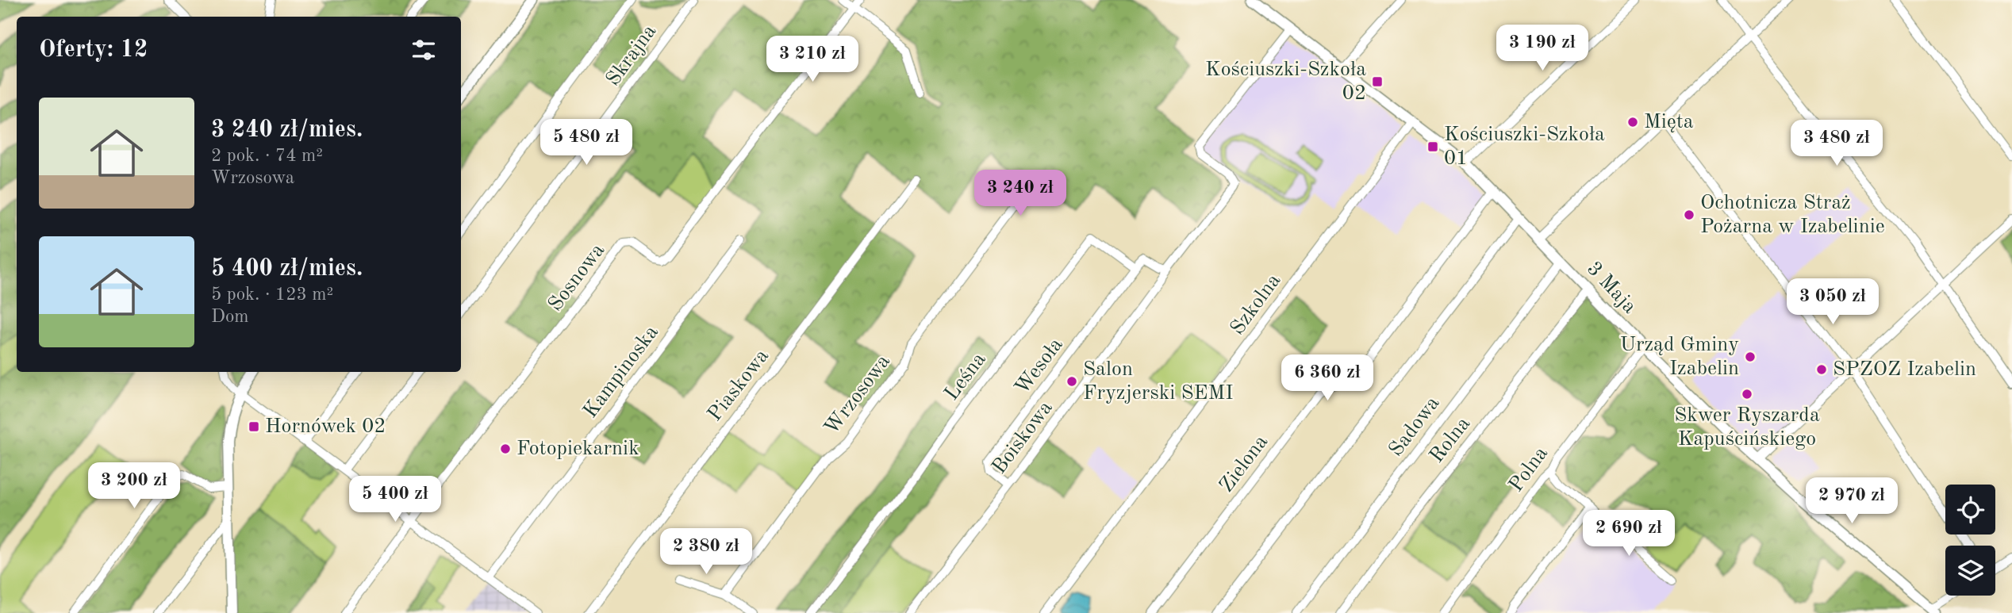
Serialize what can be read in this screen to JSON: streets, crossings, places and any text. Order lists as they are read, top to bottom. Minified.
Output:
{"streets":{"street":["Skrajna","Sosnowa","3 Maja","Szkolna","Wesoła","Kampinoska","Leśna","Piaskowa","Wrzosowa","Sadowa","Boiskowa","Rolna","Zielona","Polna"]},"crossings":[["3 Maja","Szkolna"],["3 Maja","Sadowa"],["3 Maja","Boiskowa"],["3 Maja","Rolna"],["3 Maja","Zielona"],["3 Maja","Polna"],["Wesoła","Leśna"],["Wesoła","Boiskowa"]],"places":{"transit":["Kościuszki-Szkoła 02","Kościuszki-Szkoła 01","Hornówek 02"],"other":["Mięta","Ochotnicza Straż Pożarna w Izabelinie","Urząd Gminy Izabelin","SPZOZ Izabelin","Salon Fryzjerski SEMI","Skwer Ryszarda Kapuścińskiego","Fotopiekarnik"]},"page":{"heading":"Oferty: 12","price":["3 190 zł","3 210 zł","5 480 zł","3 480 zł","3 240 zł","3 050 zł","6 360 zł","3 200 zł","5 400 zł","2 970 zł","2 690 zł","2 380 zł"],"list":[{"name":"3 240 zł/mies.","note":"2 pok. · 74 m² · Wrzosowa"},{"name":"5 400 zł/mies.","note":"5 pok. · 123 m² · Dom"}]}}
